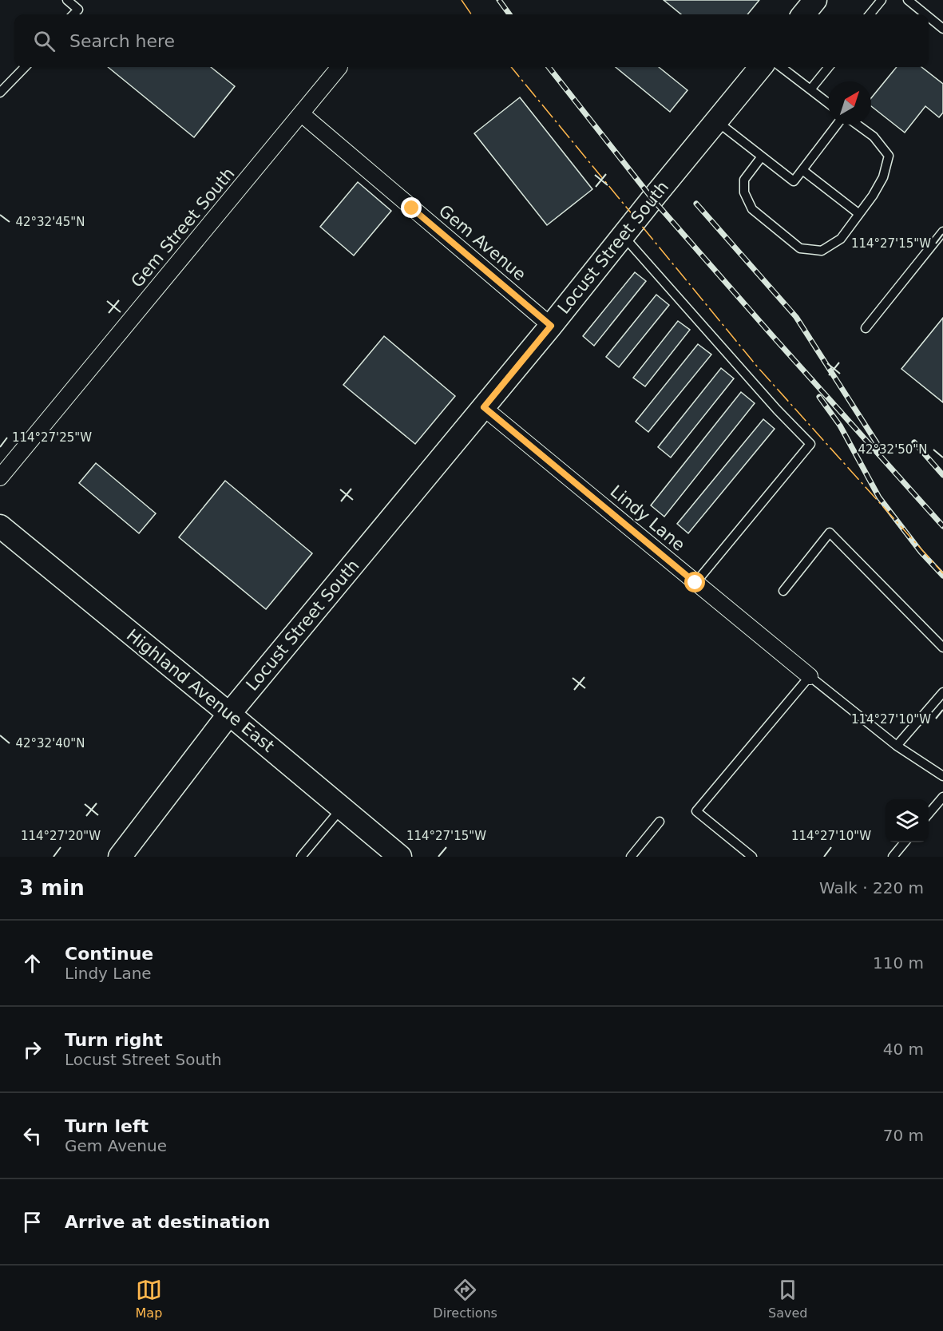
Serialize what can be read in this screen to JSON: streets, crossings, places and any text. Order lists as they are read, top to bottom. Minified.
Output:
{"streets":{"street":["Gem Street South","Gem Avenue","Locust Street South","Lindy Lane","Highland Avenue East"]},"crossings":[["Gem Street South","Gem Avenue"],["Gem Avenue","Locust Street South"],["Locust Street South","Lindy Lane"],["Locust Street South","Highland Avenue East"]],"north":"top right","page":{"search":"Search here","heading":["3 min","Walk · 220 m"],"list":[["Continue","Lindy Lane","110 m"],["Turn right","Locust Street South","40 m"],["Turn left","Gem Avenue","70 m"],"Arrive at destination"],"nav":["Map","Directions","Saved"]},"coordinates":["42°32'45\"N","114°27'15\"W","114°27'25\"W","42°32'50\"N","114°27'10\"W","42°32'40\"N","114°27'20\"W"]}
